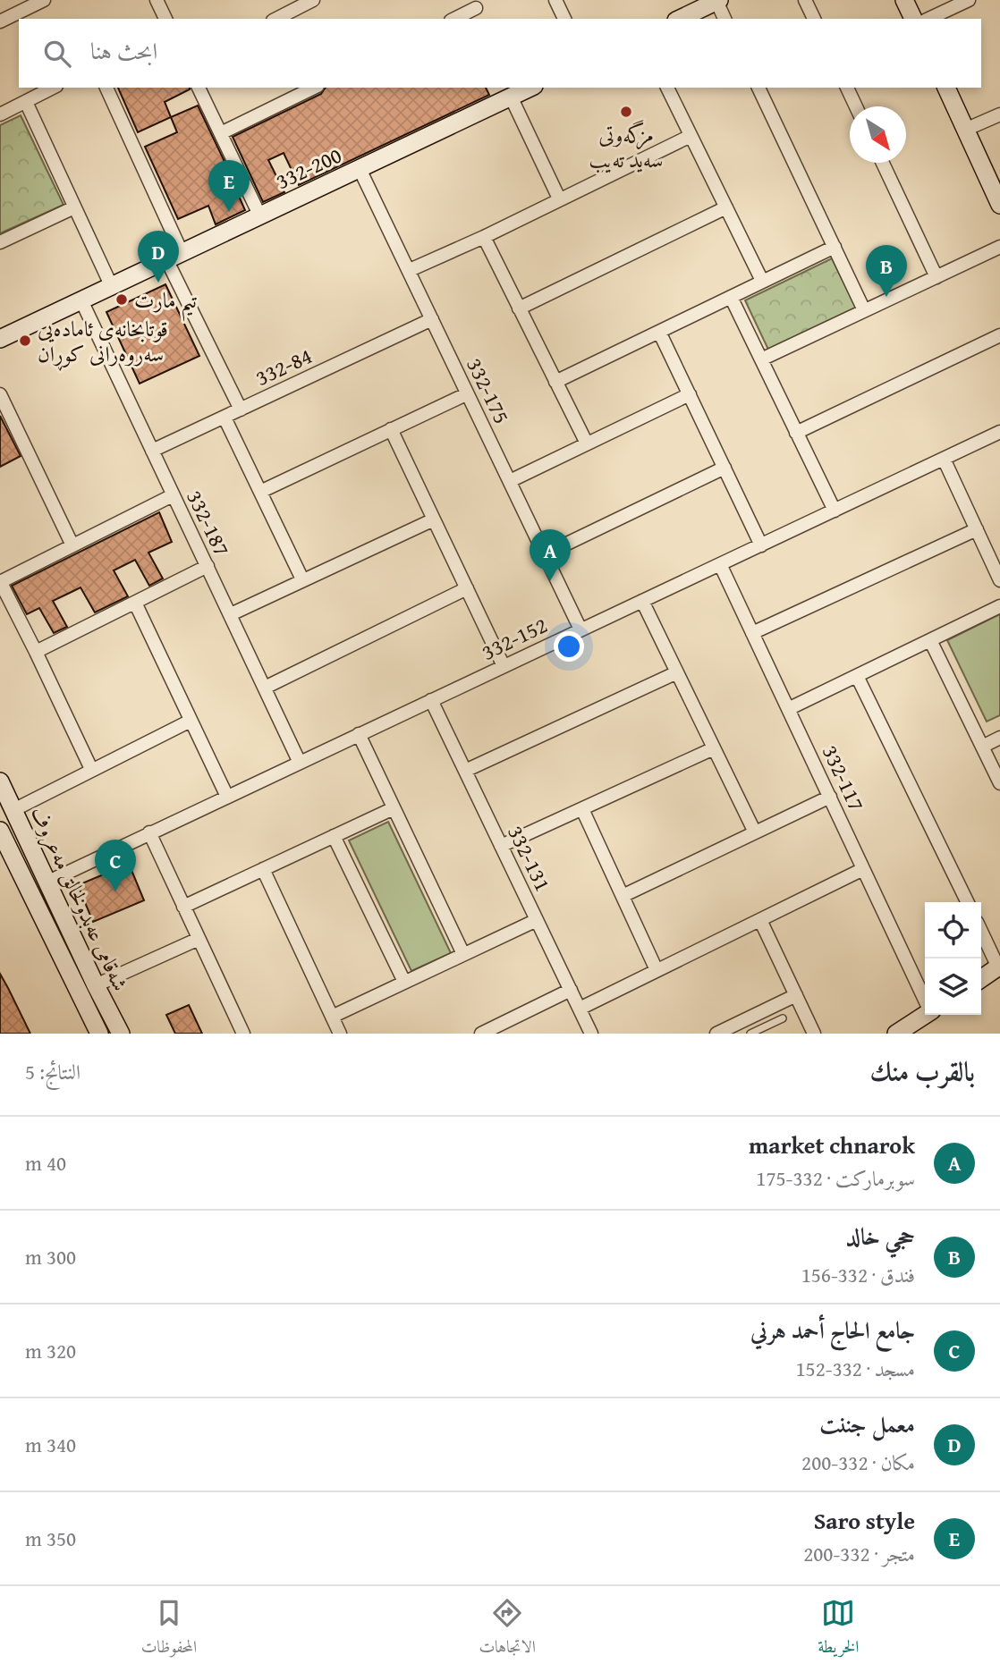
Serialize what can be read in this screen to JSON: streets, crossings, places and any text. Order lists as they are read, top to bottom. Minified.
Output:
{"streets":{"street":["332-200","332-84","332-175","332-187","332-152","332-117","332-131","شەقامی عەبدولخالق مەعروف"]},"crossings":[["332-200","332-175"],["332-200","332-187"],["332-84","332-175"],["332-84","332-187"],["332-175","332-152"],["332-187","332-152"],["332-152","332-117"],["332-152","332-131"],["332-152","شەقامی عەبدولخالق مەعروف"]],"places":["مزگەوتی سەید تەیب","تيم مارت","قوتابخانەی ئامادەیی سەروەرانی کوڕان"],"north":"bottom right","page":{"search":"ابحث هنا","pins":["E","D","B","A","C"],"heading":["بالقرب منك","النتائج: 5"],"list":[{"mark":"A","name":"market chnarok","note":"سوبرماركت · 332-175","value":"40 m"},{"mark":"B","name":"حجي خالد","note":"فندق · 332-156","value":"300 m"},{"mark":"C","name":"جامع الحاج أحمد هرني","note":"مسجد · 332-152","value":"320 m"},{"mark":"D","name":"معمل جننت","note":"مكان · 332-200","value":"340 m"},{"mark":"E","name":"Saro style","note":"متجر · 332-200","value":"350 m"}],"nav":["الخريطة","الاتجاهات","المحفوظات"]}}
